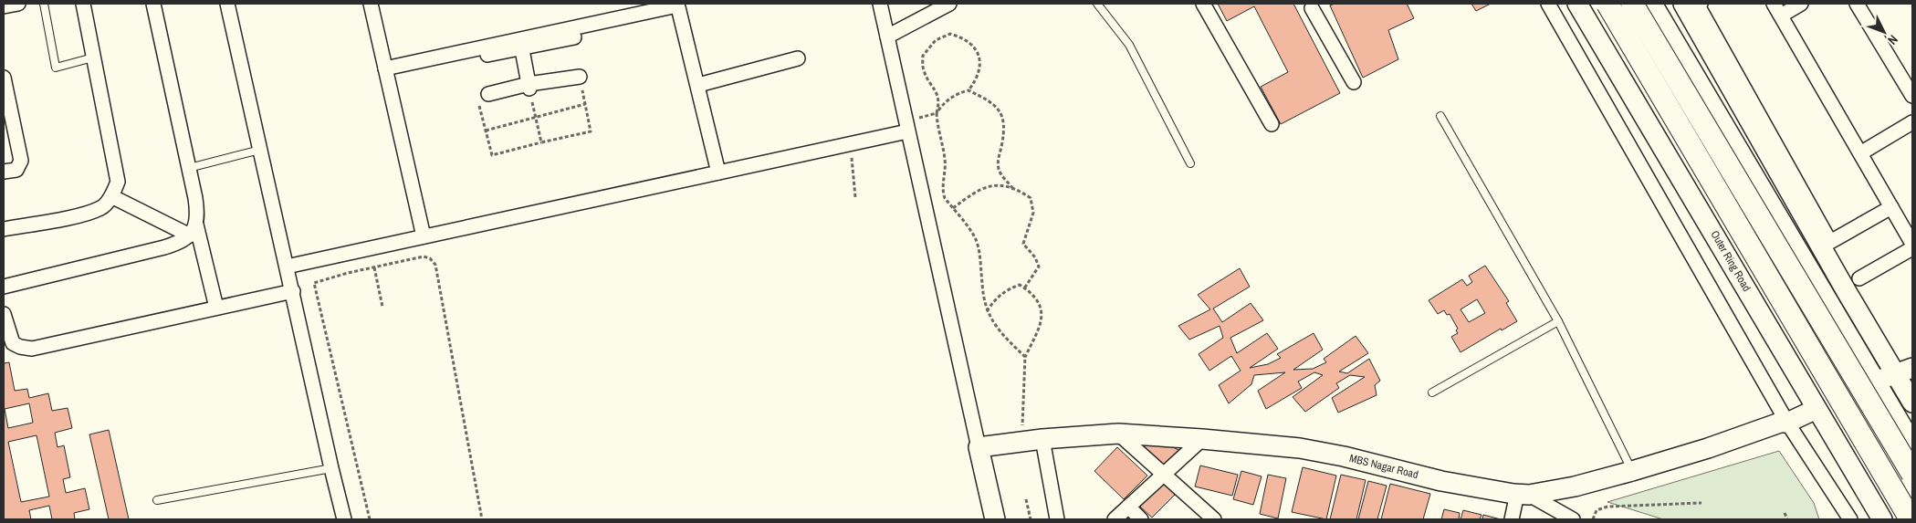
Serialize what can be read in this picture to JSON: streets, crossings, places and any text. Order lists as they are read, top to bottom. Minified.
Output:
{"streets":{"street":["Outer Ring Road","MBS Nagar Road"]},"crossings":[["Outer Ring Road","MBS Nagar Road"]],"north":"bottom right"}
